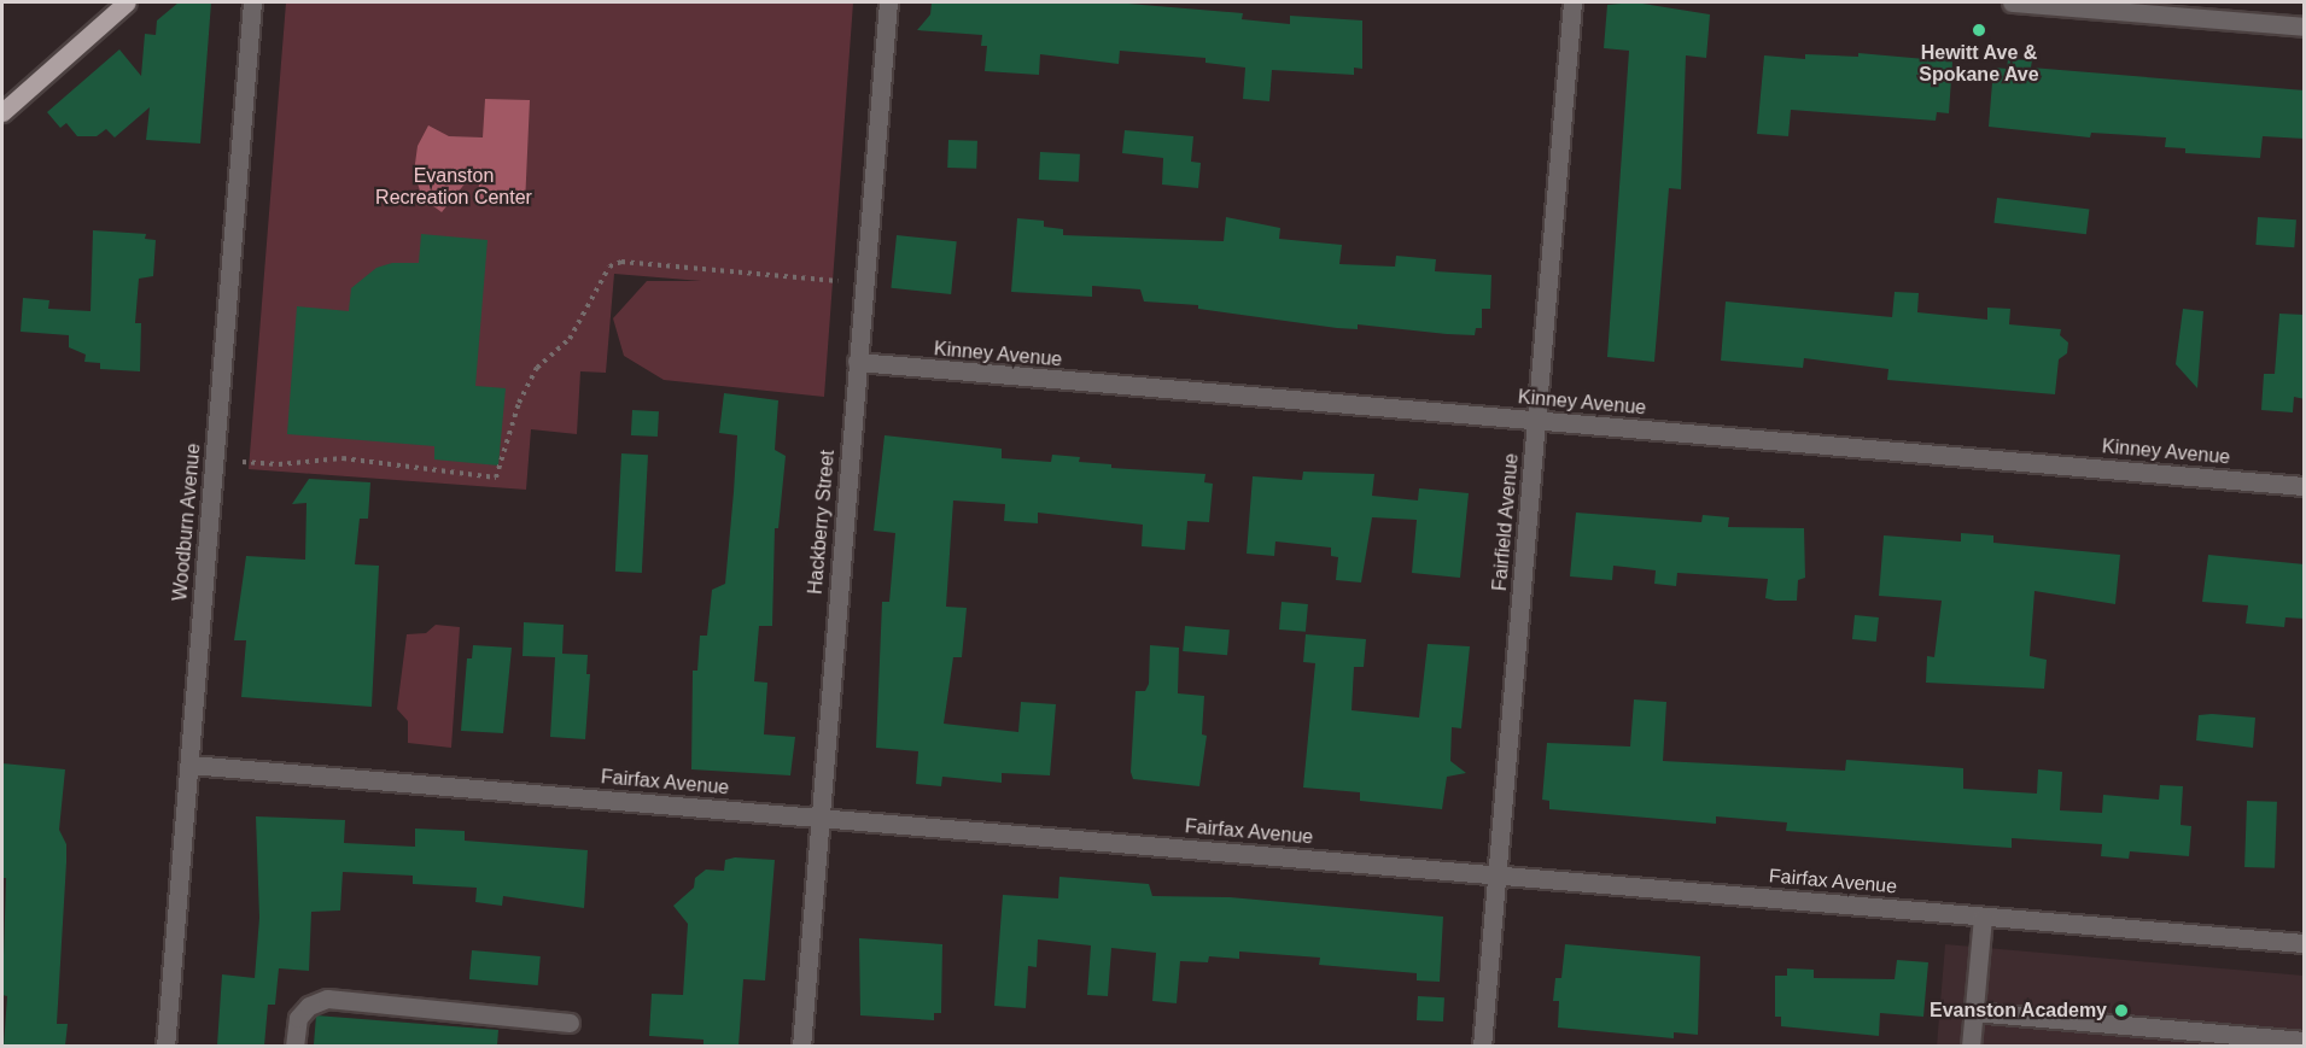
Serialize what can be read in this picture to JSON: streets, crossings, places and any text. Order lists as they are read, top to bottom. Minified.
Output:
{"streets":{"street":["Kinney Avenue","Woodburn Avenue","Hackberry Street","Fairfield Avenue","Fairfax Avenue"]},"crossings":[["Kinney Avenue","Hackberry Street"],["Kinney Avenue","Fairfield Avenue"],["Woodburn Avenue","Fairfax Avenue"],["Hackberry Street","Fairfax Avenue"],["Fairfield Avenue","Fairfax Avenue"]],"parks":["Evanston Recreation Center"],"places":["Hewitt Ave & Spokane Ave","Evanston Academy"]}
